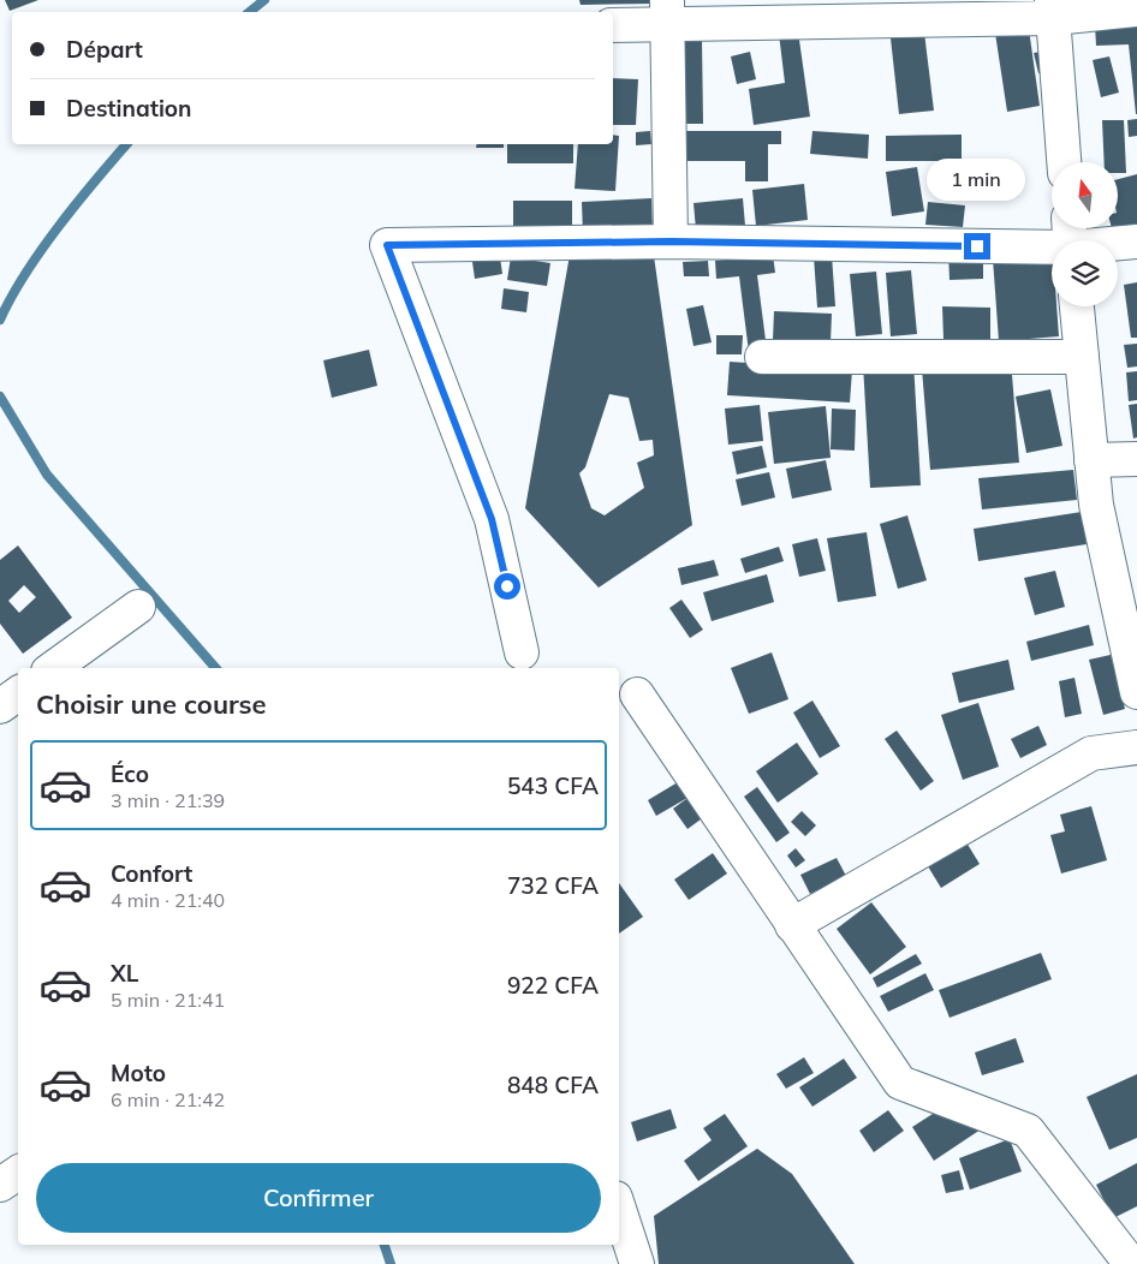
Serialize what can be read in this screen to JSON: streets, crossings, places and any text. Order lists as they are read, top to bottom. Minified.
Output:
{"north":"top","page":{"banner":["Départ","Destination"],"bubble":"1 min","heading":"Choisir une course","list":[{"name":"Éco","note":"3 min · 21:39","value":"543 CFA"},{"name":"Confort","note":"4 min · 21:40","value":"732 CFA"},{"name":"XL","note":"5 min · 21:41","value":"922 CFA"},{"name":"Moto","note":"6 min · 21:42","value":"848 CFA"}],"buttons":"Confirmer"}}
